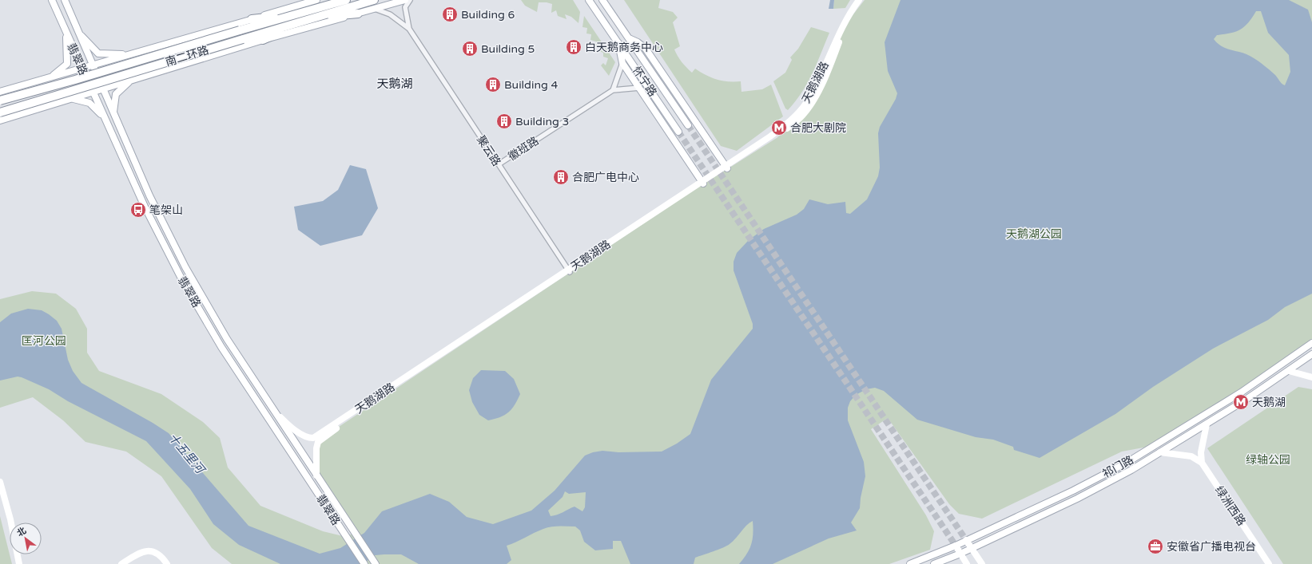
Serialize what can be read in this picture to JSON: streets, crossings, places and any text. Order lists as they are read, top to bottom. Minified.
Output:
{"streets":{"highway":["南二环路"],"main road":["翡翠路","怀宁路","天鹅湖路","祁门路","绿洲西路"],"street":["徽班路","聚云路"]},"crossings":[["翡翠路","天鹅湖路"],["天鹅湖路","聚云路"],["徽班路","聚云路"]],"districts":["天鹅湖"],"water":["十五里河"],"parks":["天鹅湖公园","匡河公园","绿轴公园"],"places":{"building":["Building 6","白天鹅商务中心","Building 5","Building 4","Building 3","合肥广电中心"],"metro station":["合肥大剧院","天鹅湖"],"bus stop":["笔架山"],"office":["安徽省广播电视台"]},"north":"top left"}
